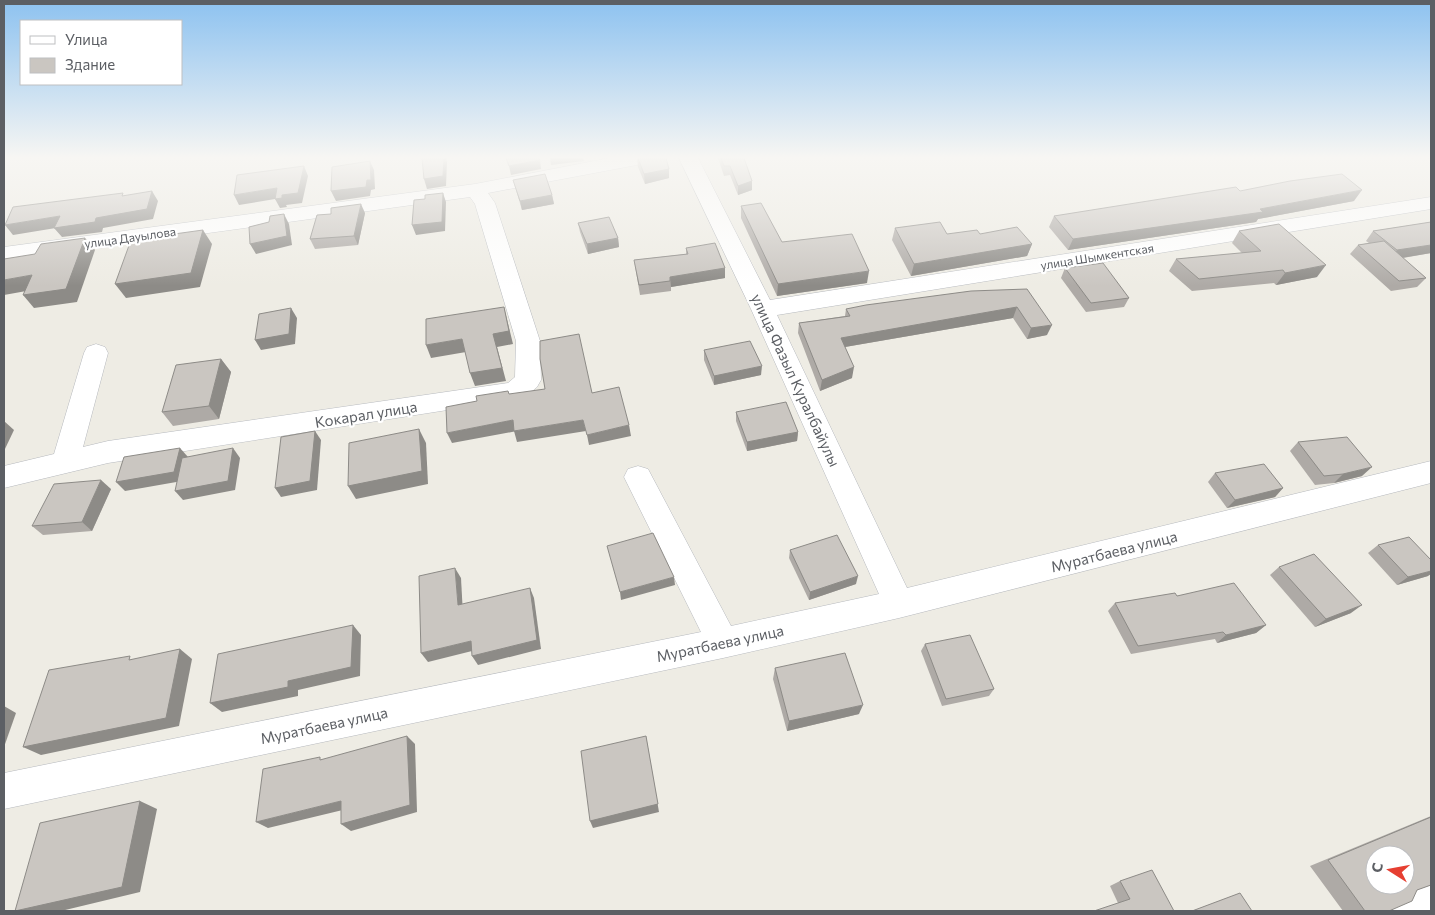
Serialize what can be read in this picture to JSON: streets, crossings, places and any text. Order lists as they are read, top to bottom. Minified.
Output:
{"streets":{"street":["улица Дауылова","улица Шымкентская","улица Фазыл Куралбайулы","Кокарал улица","Муратбаева улица"]},"crossings":[["улица Шымкентская","улица Фазыл Куралбайулы"],["улица Фазыл Куралбайулы","Муратбаева улица"]],"legend":["Улица","Здание"],"north":"left"}
